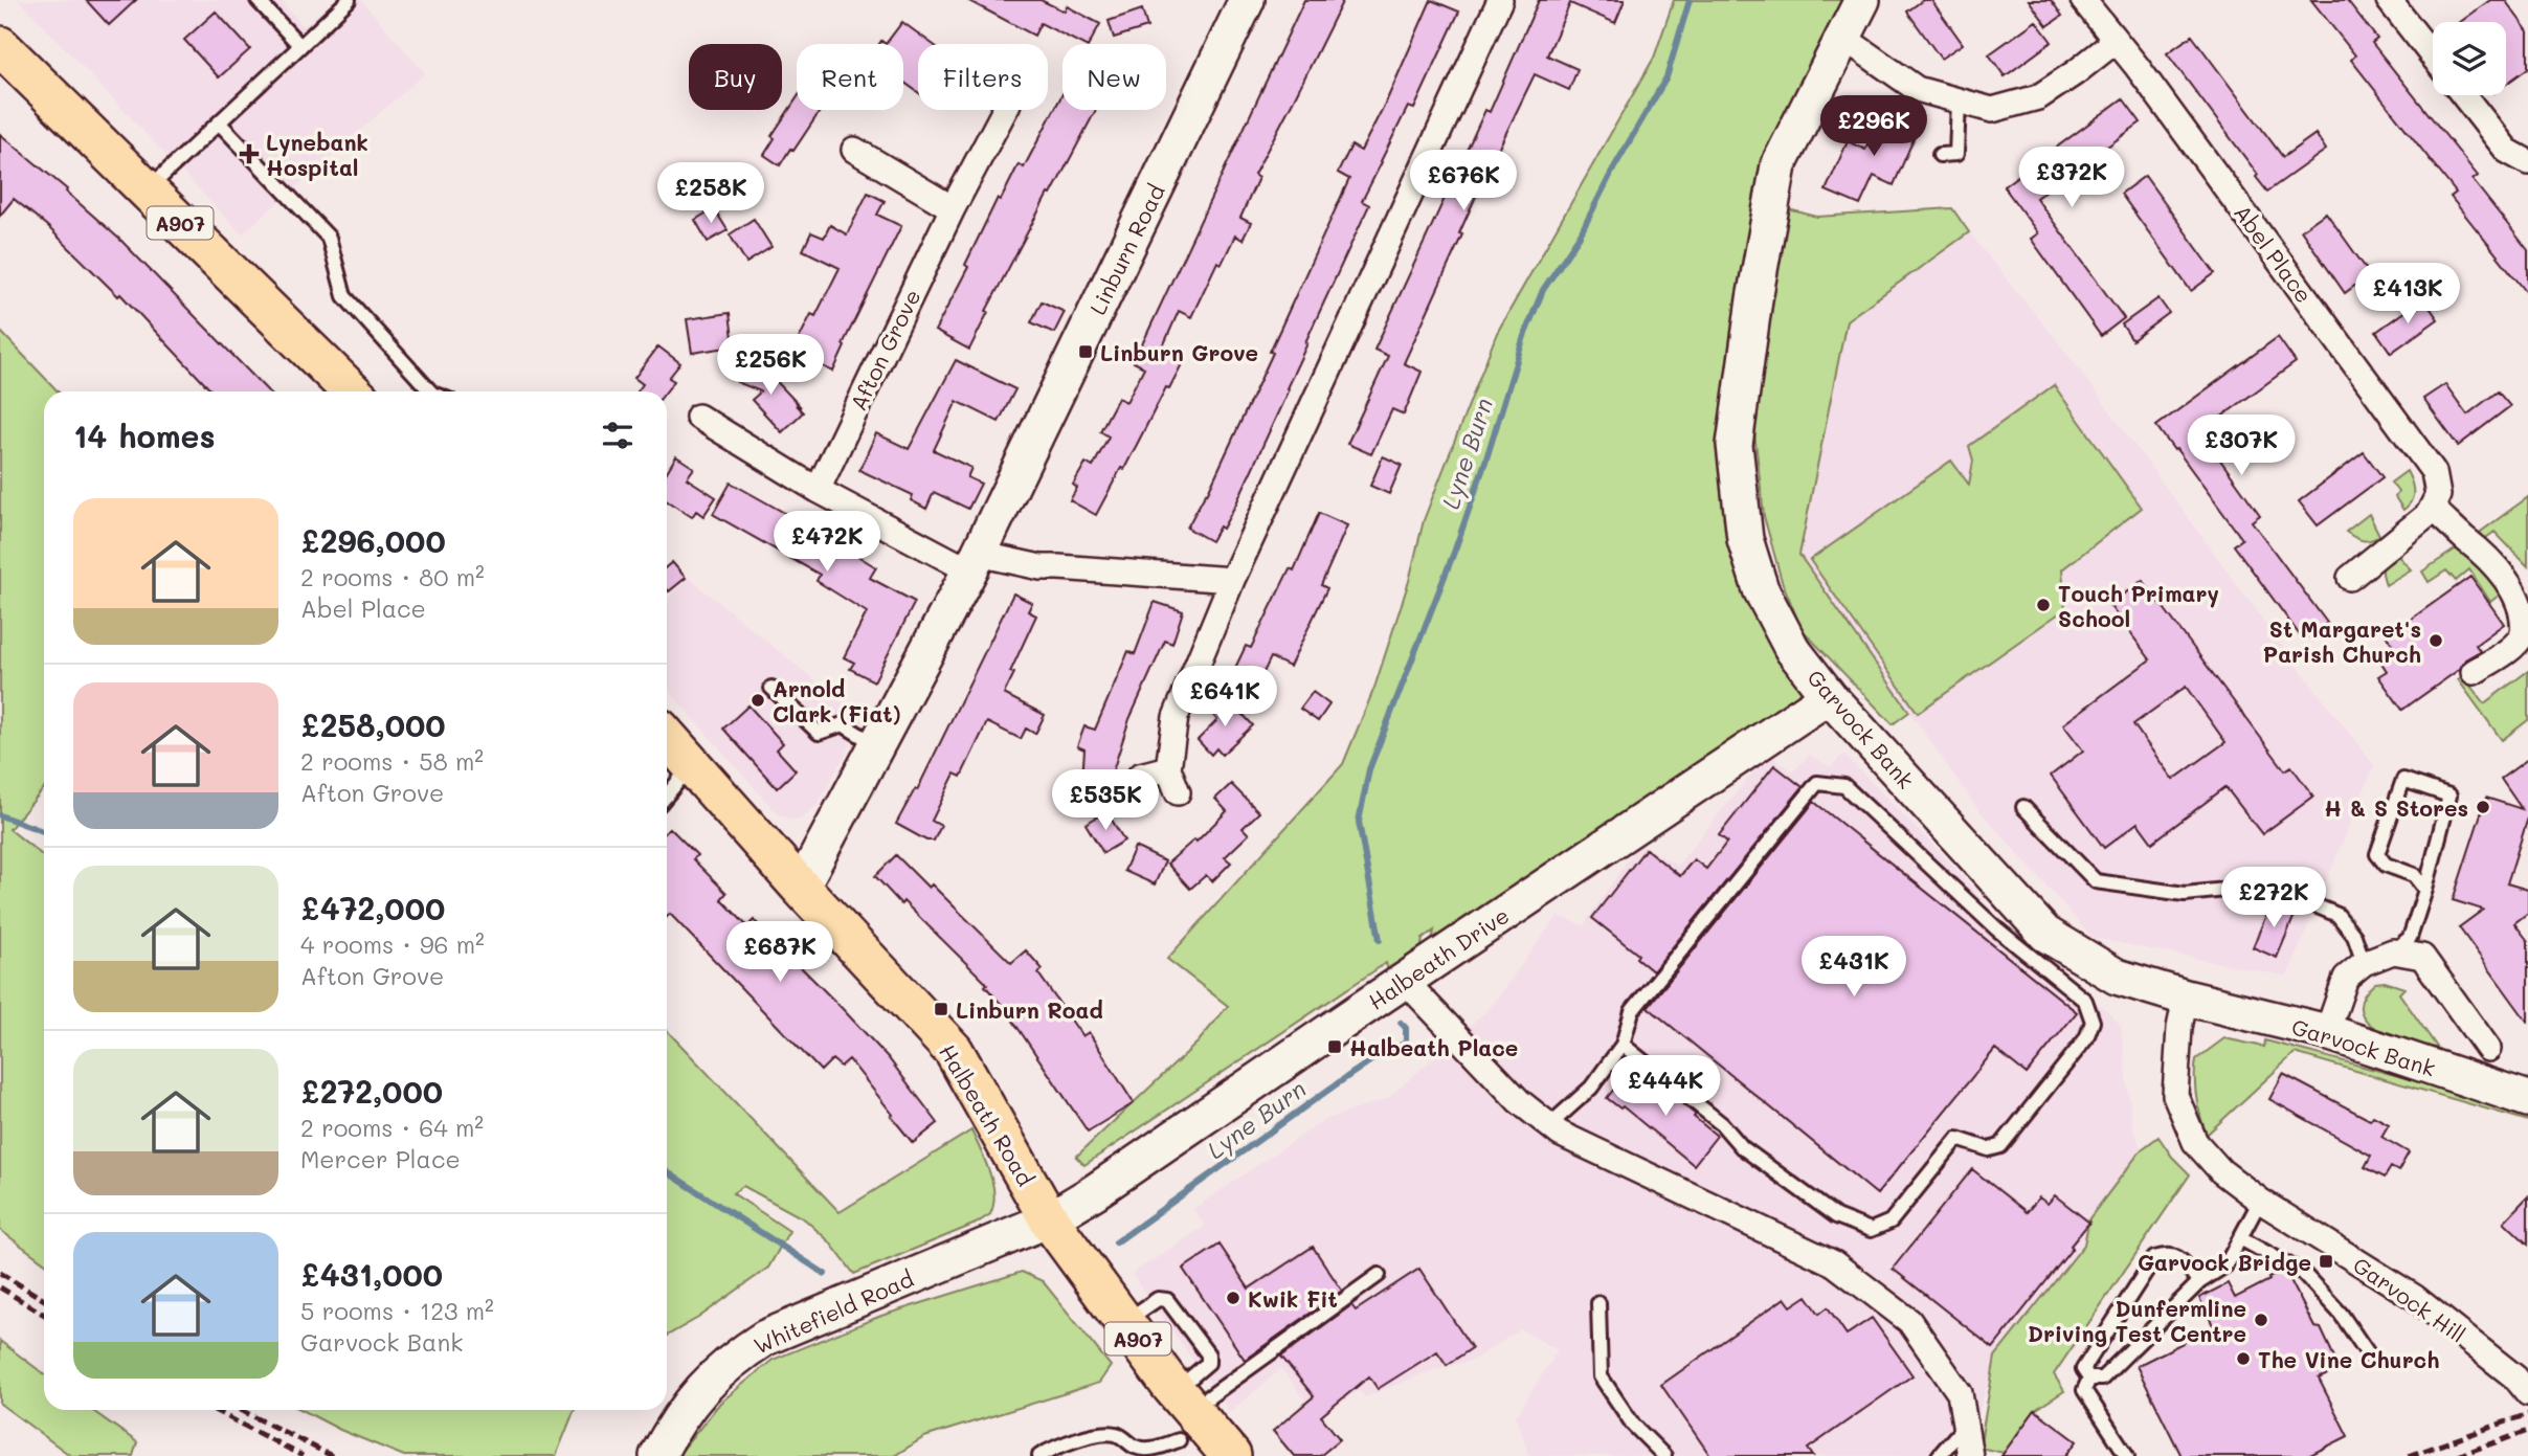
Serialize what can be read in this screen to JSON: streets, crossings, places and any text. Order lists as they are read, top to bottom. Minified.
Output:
{"streets":{"main road":["A907","Halbeath Road"],"street":["Linburn Road","Abel Place","Afton Grove","Garvock Bank","Halbeath Drive","Garvock Hill","Whitefield Road"]},"crossings":[["Linburn Road","Halbeath Road"],["Garvock Bank","Halbeath Drive"],["Garvock Bank","Garvock Hill"],["Halbeath Drive","Halbeath Road"],["Halbeath Drive","Whitefield Road"],["Halbeath Road","Whitefield Road"]],"water":["Lyne Burn"],"places":{"health":["Lynebank Hospital"],"transit":["Linburn Grove","Linburn Road","Halbeath Place","Garvock Bridge"],"other":["Touch Primary School","St Margaret's Parish Church","Arnold Clark (Fiat)","H & S Stores","Kwik Fit","Dunfermline Driving Test Centre","The Vine Church"]},"page":{"chip":["Buy","Rent","Filters","New"],"price":["£296K","£372K","£676K","£258K","£413K","£256K","£307K","£472K","£641K","£535K","£272K","£687K","£431K","£444K"],"heading":"14 homes","list":[{"name":"£296,000","note":"2 rooms · 80 m² · Abel Place"},{"name":"£258,000","note":"2 rooms · 58 m² · Afton Grove"},{"name":"£472,000","note":"4 rooms · 96 m² · Afton Grove"},{"name":"£272,000","note":"2 rooms · 64 m² · Mercer Place"},{"name":"£431,000","note":"5 rooms · 123 m² · Garvock Bank"}]}}
